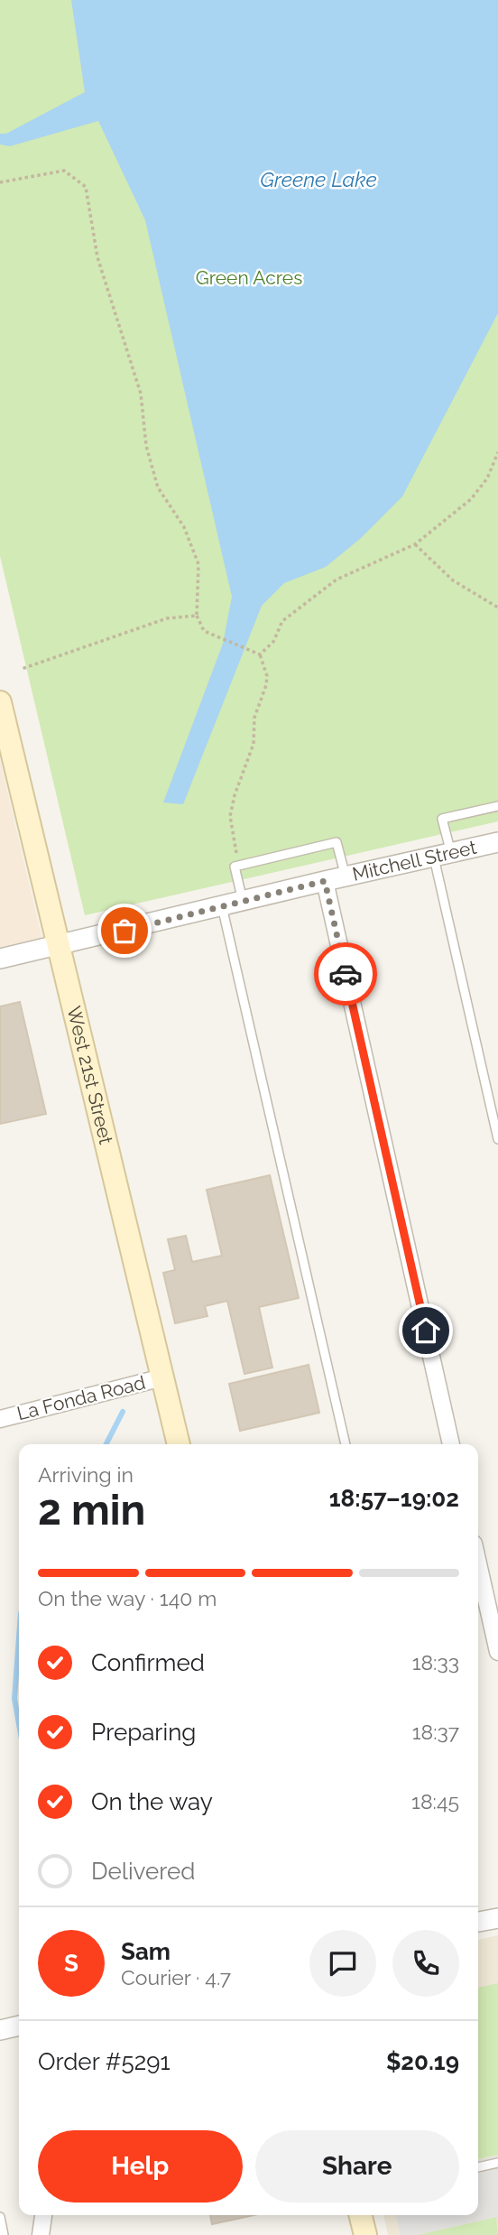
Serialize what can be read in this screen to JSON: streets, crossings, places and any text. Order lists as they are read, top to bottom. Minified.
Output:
{"streets":{"main road":["West 21st Street"],"street":["Mitchell Street","La Fonda Road"]},"crossings":[["Mitchell Street","West 21st Street"],["West 21st Street","La Fonda Road"]],"water":["Greene Lake"],"parks":["Green Acres"],"page":{"heading":["2 min","Arriving in","18:57–19:02"],"panel":["Sam","Courier · 4.7","Order #5291","$20.19"],"bar":"On the way · 140 m","list":[["Confirmed","18:33"],["Preparing","18:37"],["On the way","18:45"],"Delivered"],"round":"S","buttons":["Help","Share"]}}
